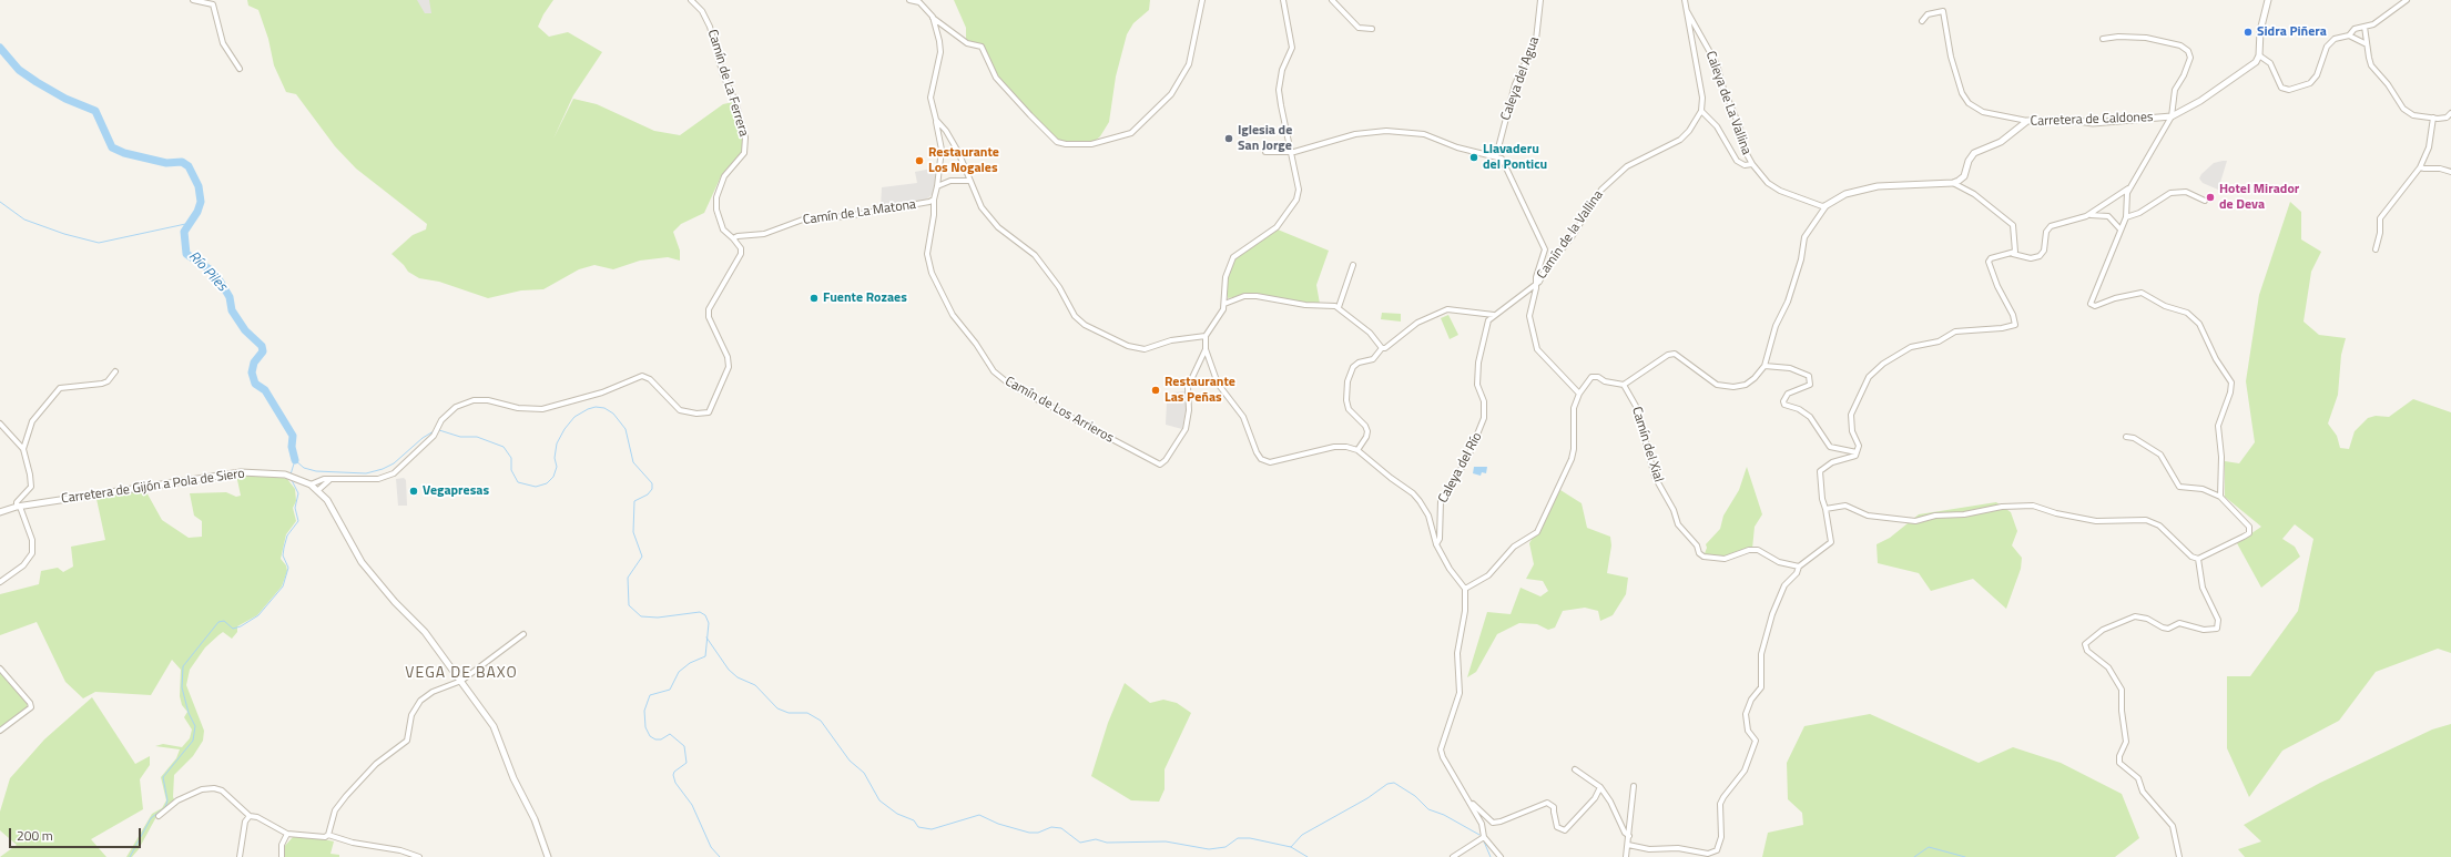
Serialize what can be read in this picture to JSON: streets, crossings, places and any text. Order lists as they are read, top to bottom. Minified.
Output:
{"streets":{"street":["Caleya del Agua","Camín de La Ferrera","Caleya de La Vallina","Carretera de Caldones","Camín de La Matona","Camín de la Vallina","Camín de Los Arrieros","Camín del Xial","Caleya del Río","Carretera de Gijón a Pola de Siero"]},"crossings":[["Camín de La Ferrera","Camín de La Matona"],["Camín de La Matona","Camín de Los Arrieros"],["Camín de la Vallina","Caleya del Río"]],"districts":["VEGA DE BAXO"],"water":["Río Piles"],"places":["Sidra Piñera","Iglesia de San Jorge","Llavaderu del Ponticu","Restaurante Los Nogales","Hotel Mirador de Deva","Fuente Rozaes","Restaurante Las Peñas","Vegapresas"],"scale_bar":"200 m"}
